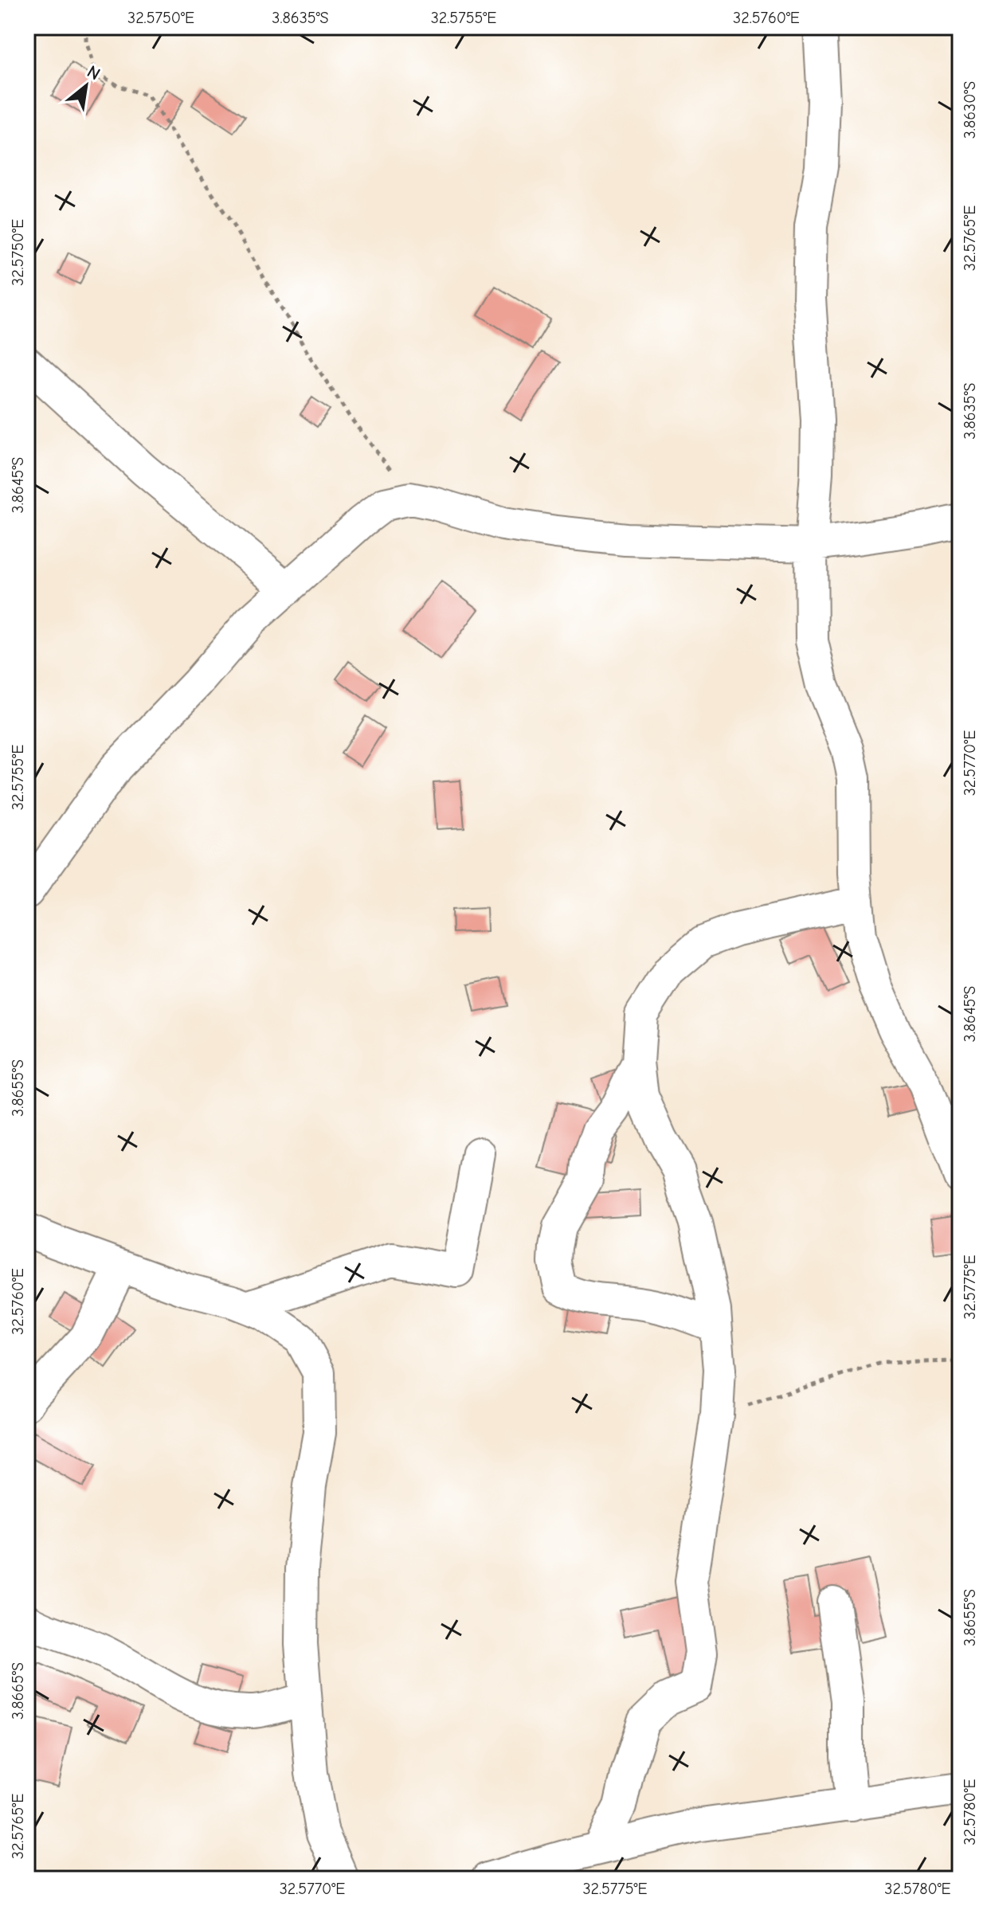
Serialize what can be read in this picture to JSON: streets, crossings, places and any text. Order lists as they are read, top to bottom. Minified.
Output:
{"north":"top right","coordinates":["32.5750°E","3.8635°S","32.5755°E","32.5760°E","3.8630°S","32.5765°E","3.8645°S","32.5770°E","3.8655°S","32.5775°E","3.8665°S","32.5780°E"]}
